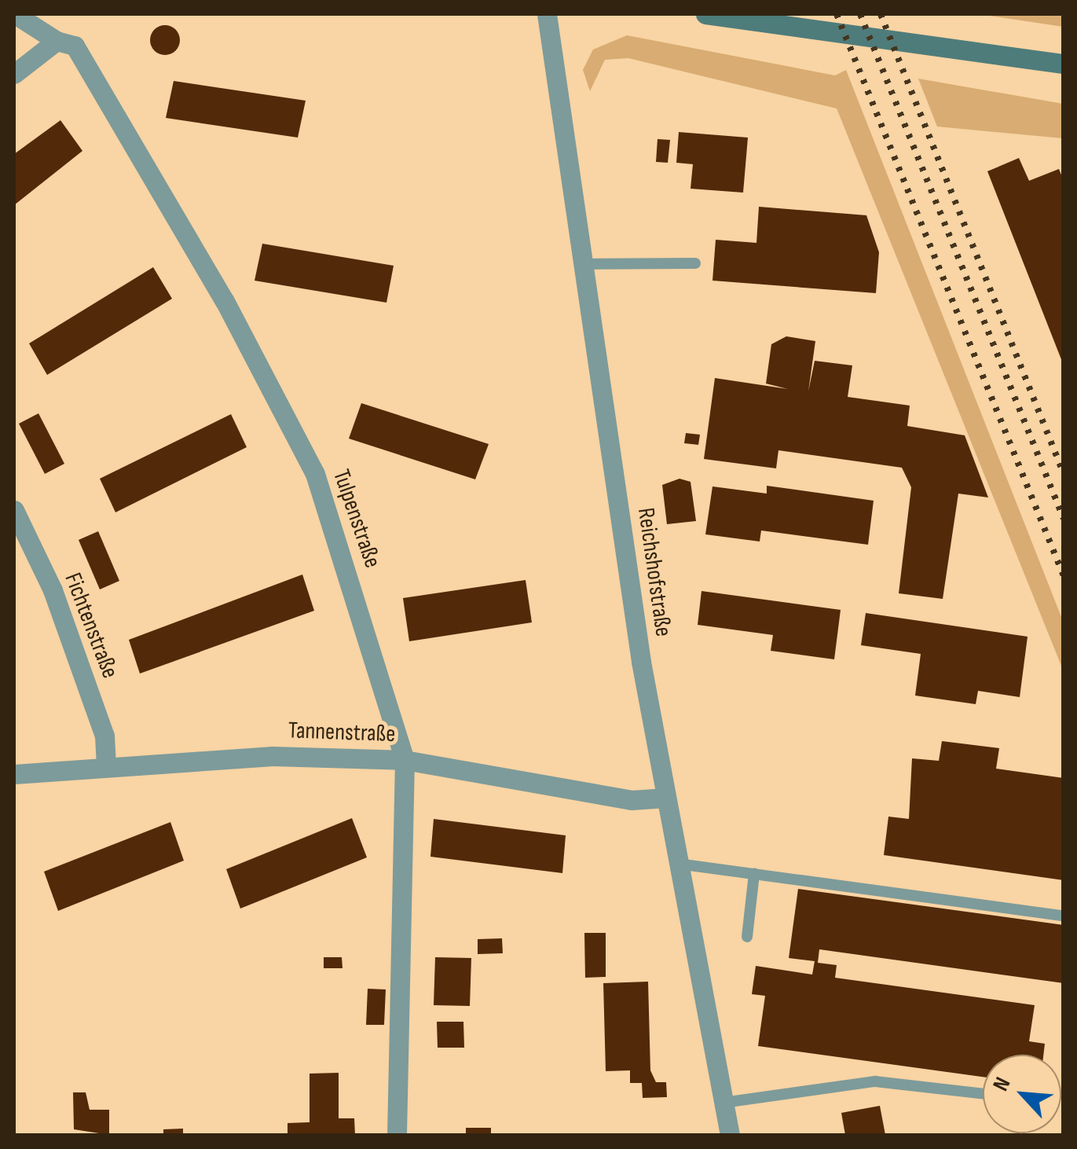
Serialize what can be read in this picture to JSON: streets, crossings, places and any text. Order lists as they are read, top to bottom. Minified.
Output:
{"streets":{"street":["Tulpenstraße","Reichshofstraße","Fichtenstraße","Tannenstraße"]},"crossings":[["Tulpenstraße","Tannenstraße"],["Reichshofstraße","Tannenstraße"],["Fichtenstraße","Tannenstraße"]],"north":"top left"}
